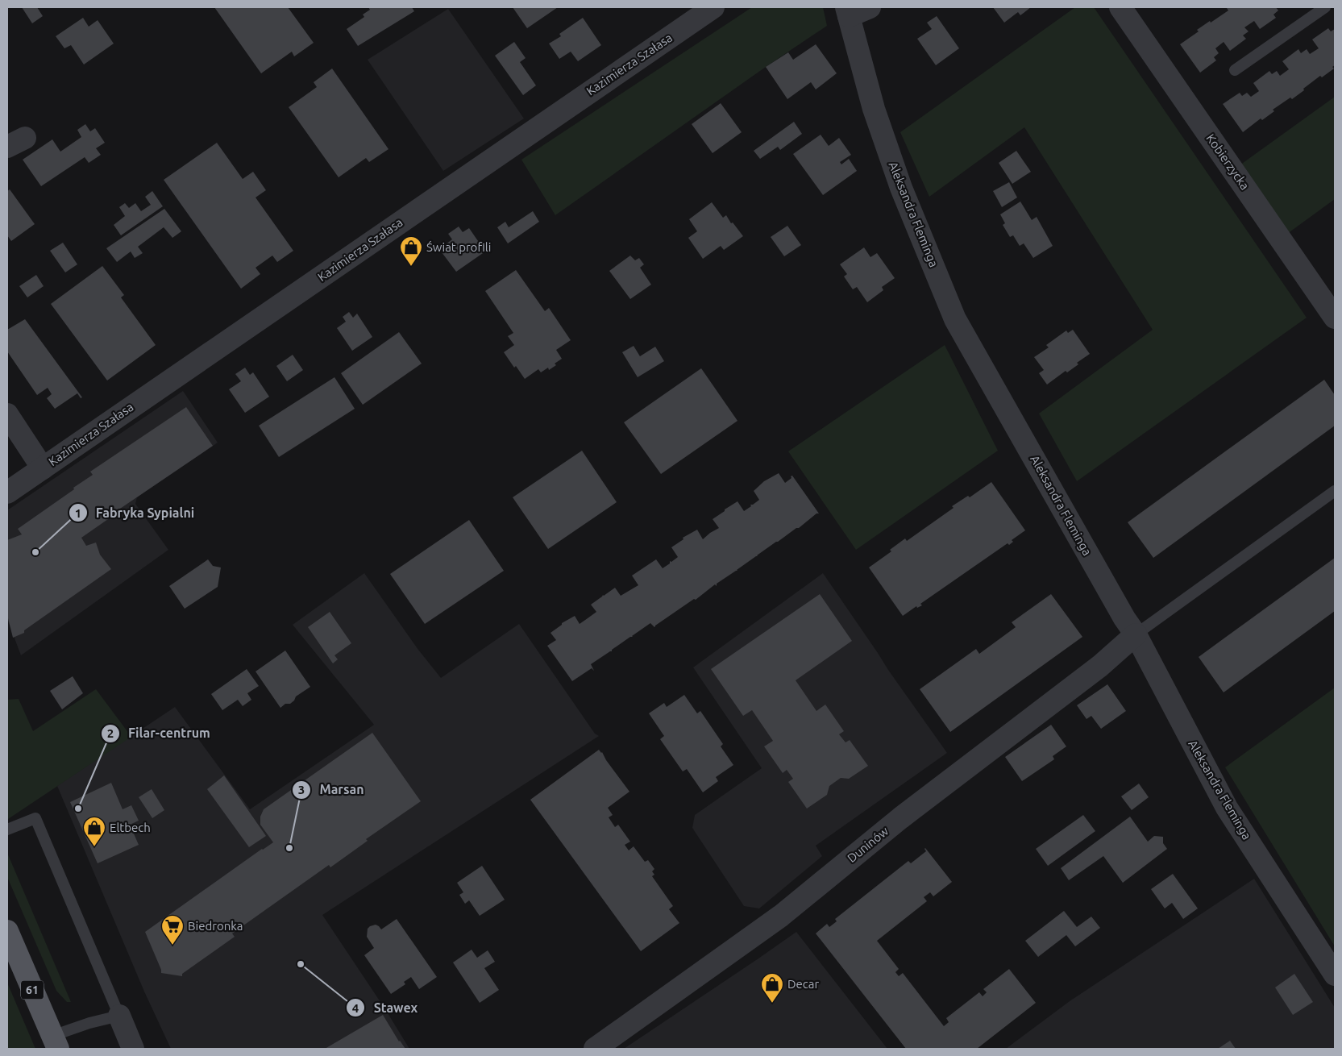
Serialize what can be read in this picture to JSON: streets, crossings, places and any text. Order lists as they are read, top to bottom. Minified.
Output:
{"streets":{"main road":["61"],"street":["Kazimierza Szałasa","Kobierzycka","Aleksandra Fleminga","Duninów"]},"crossings":[["Aleksandra Fleminga","Duninów"]],"places":{"shop":["Świat profili","Eltbech","Decar"],"other":["Fabryka Sypialni","Filar-centrum","Marsan","Stawex"],"supermarket":["Biedronka"]}}
